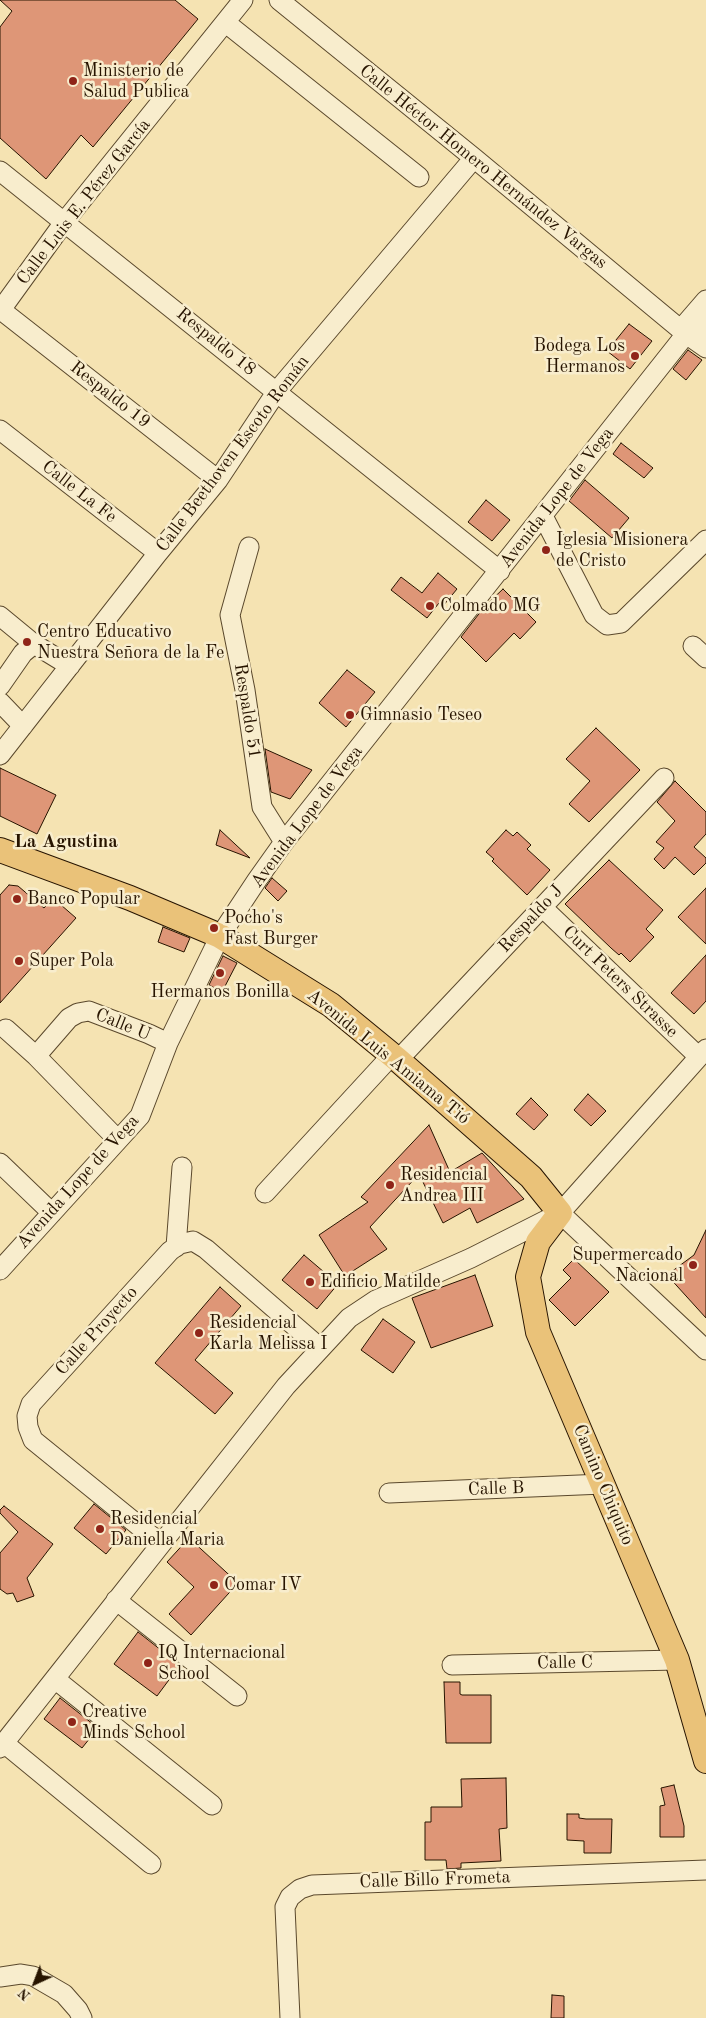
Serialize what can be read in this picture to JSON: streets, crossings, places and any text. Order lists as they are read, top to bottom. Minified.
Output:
{"streets":{"main road":["Avenida Luis Amiama Tió","Camino Chiquito"],"street":["Calle Héctor Homero Hernández Vargas","Calle Luis E. Pérez García","Respaldo 18","Respaldo 19","Calle Beethoven Escoto Román","Calle La Fe","Avenida Lope de Vega","Respaldo 51","Respaldo J","Curt Peters Strasse","Calle U","Calle Proyecto","Calle B","Calle C","Calle Billo Frometa"]},"crossings":[["Calle Héctor Homero Hernández Vargas","Calle Beethoven Escoto Román"],["Calle Héctor Homero Hernández Vargas","Avenida Lope de Vega"],["Calle Luis E. Pérez García","Respaldo 18"],["Calle Luis E. Pérez García","Respaldo 19"],["Respaldo 18","Calle Beethoven Escoto Román"],["Respaldo 18","Avenida Lope de Vega"],["Respaldo 19","Calle Beethoven Escoto Román"],["Calle Beethoven Escoto Román","Calle La Fe"],["Avenida Lope de Vega","Respaldo 51"],["Avenida Lope de Vega","Calle U"],["Avenida Lope de Vega","Avenida Luis Amiama Tió"],["Respaldo J","Curt Peters Strasse"],["Respaldo J","Avenida Luis Amiama Tió"],["Avenida Luis Amiama Tió","Camino Chiquito"],["Camino Chiquito","Calle B"],["Camino Chiquito","Calle C"]],"districts":["La Agustina"],"places":["Ministerio de Salud Publica","Bodega Los Hermanos","Iglesia Misionera de Cristo","Colmado MG","Centro Educativo Nuestra Señora de la Fe","Gimnasio Teseo","Banco Popular","Pocho's Fast Burger","Super Pola","Hermanos Bonilla","Residencial Andrea III","Supermercado Nacional","Edificio Matilde","Residencial Karla Melissa I","Residencial Daniella Maria","Comar IV","IQ Internacional School","Creative Minds School"],"north":"bottom left"}
